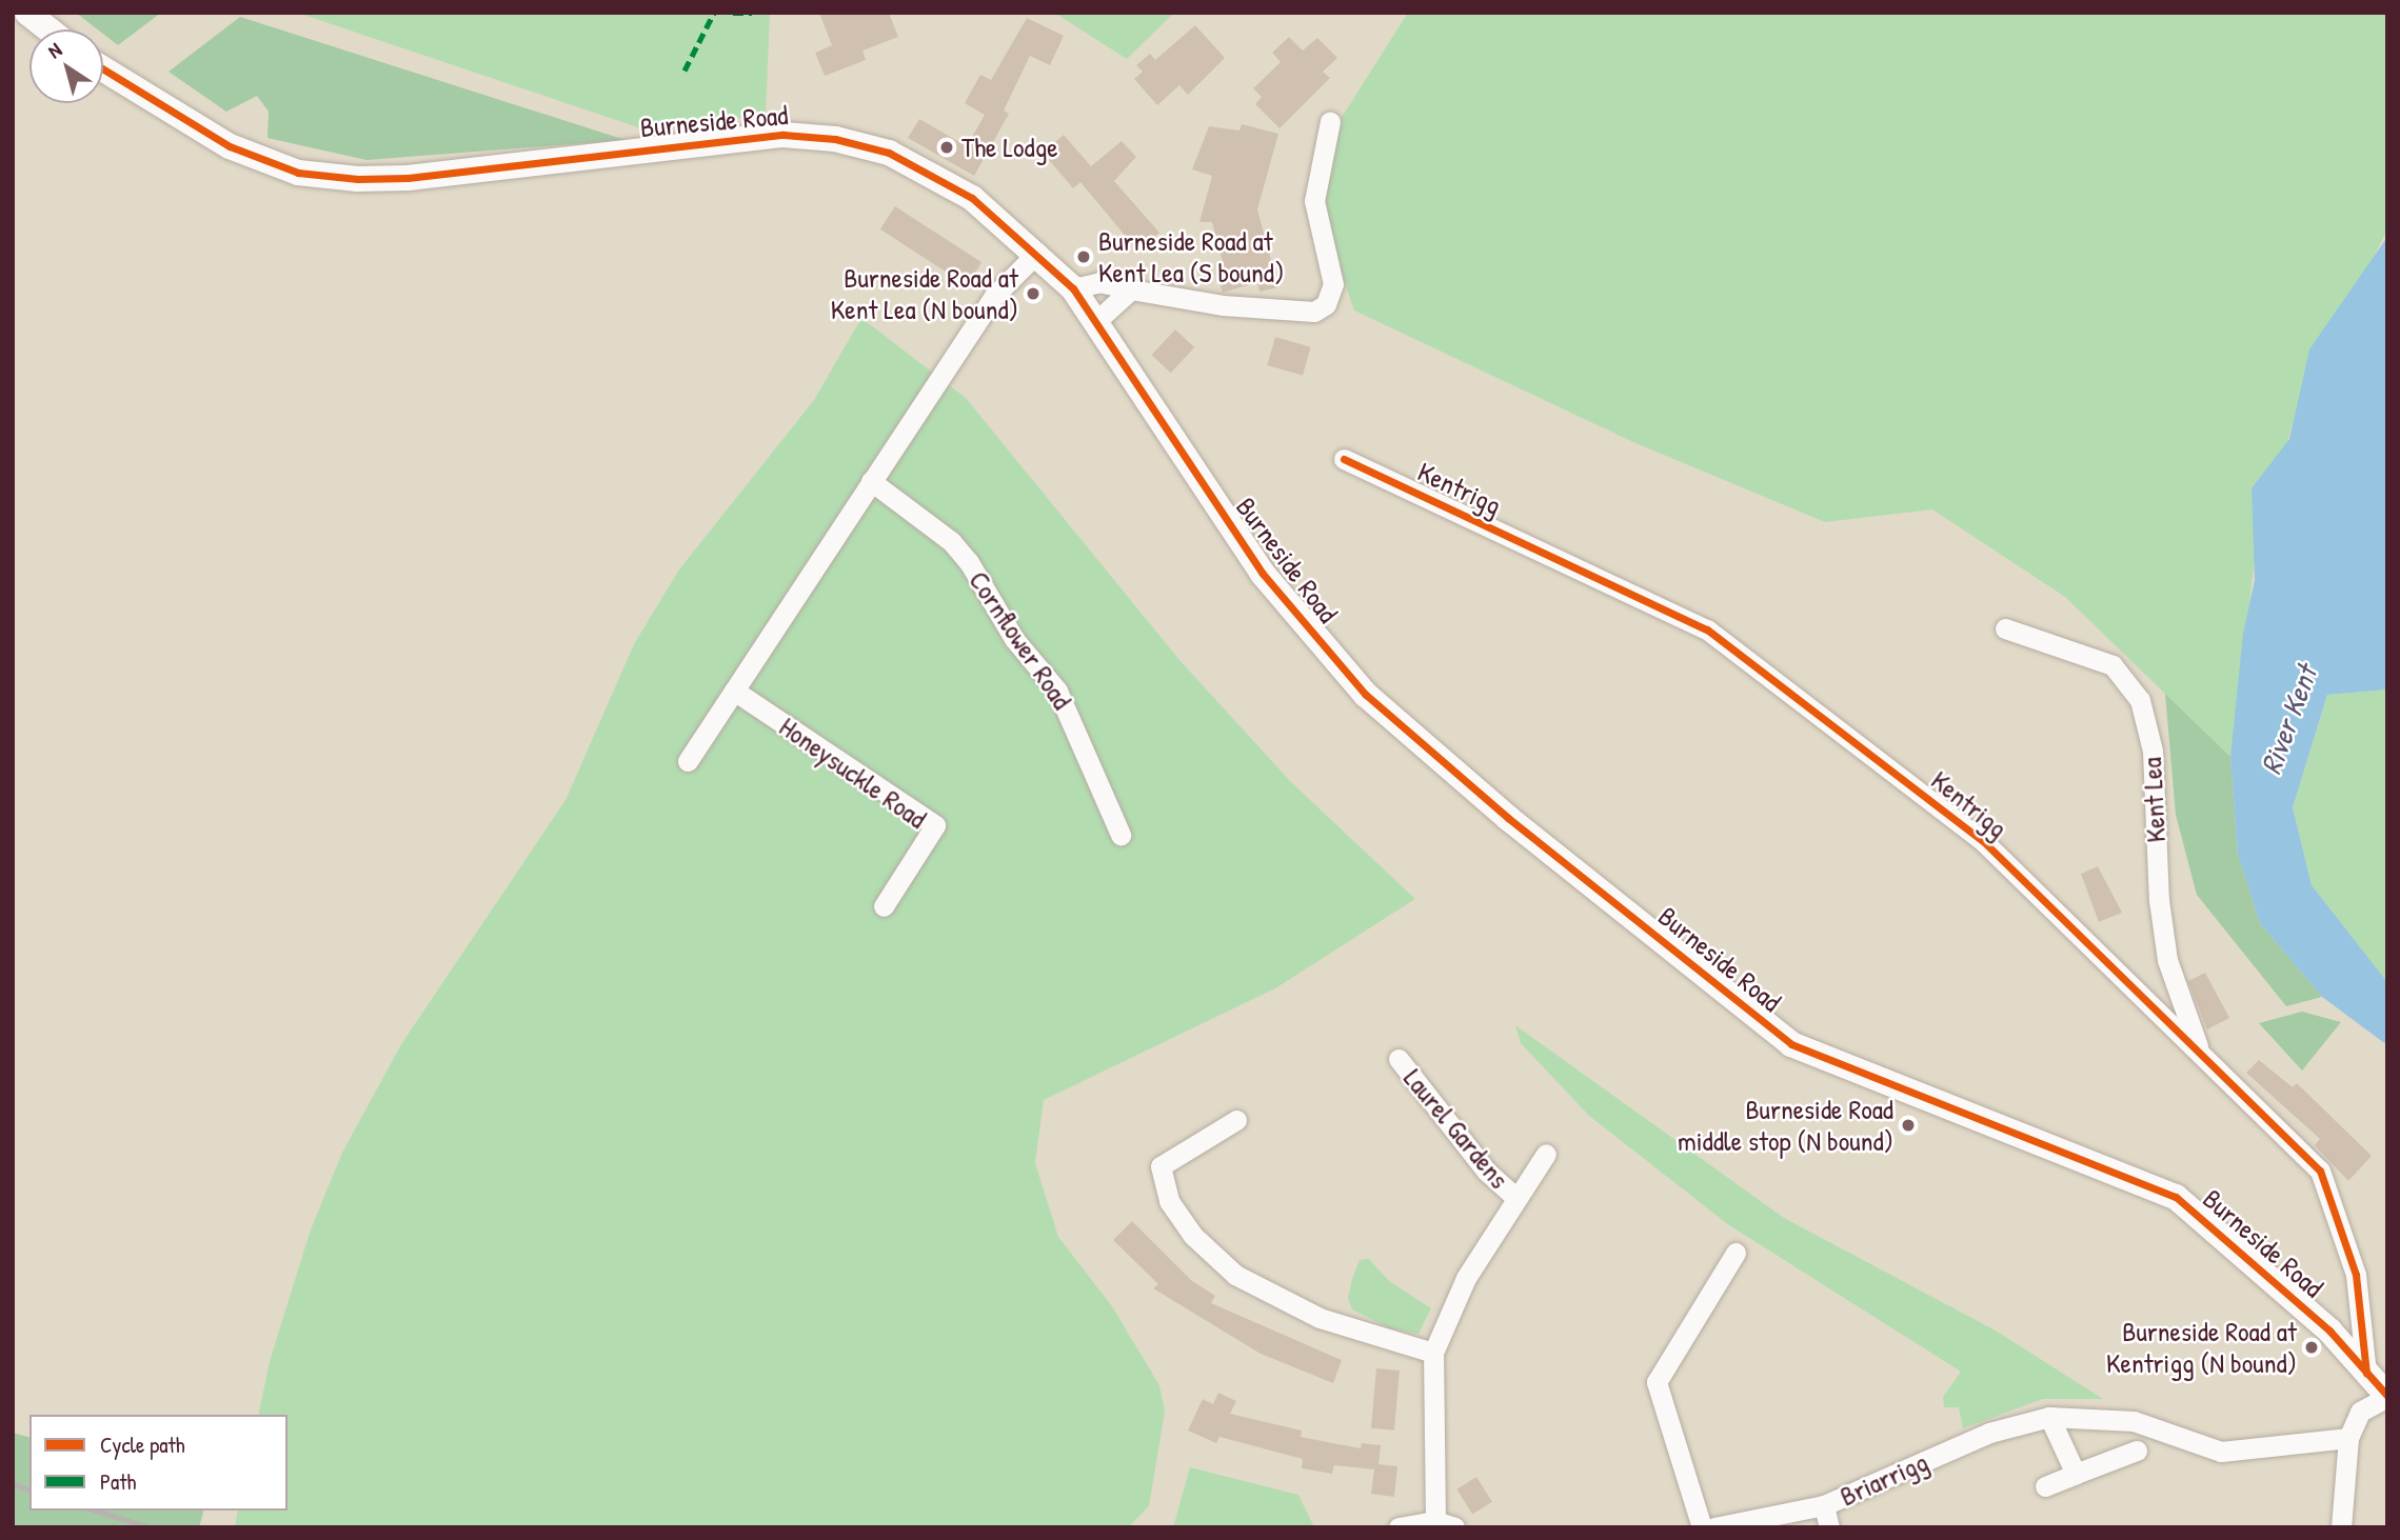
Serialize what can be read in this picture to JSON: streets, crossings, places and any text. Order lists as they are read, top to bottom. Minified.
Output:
{"streets":{"street":["Burneside Road","Kentrigg","Cornflower Road","Honeysuckle Road","Kent Lea","Laurel Gardens","Briarrigg"]},"crossings":[["Burneside Road","Kentrigg"],["Kentrigg","Kent Lea"]],"water":["River Kent"],"places":["The Lodge","Burneside Road at Kent Lea (S bound)","Burneside Road at Kent Lea (N bound)","Burneside Road middle stop (N bound)","Burneside Road at Kentrigg (N bound)"],"legend":["Cycle path","Path"],"north":"top left"}
